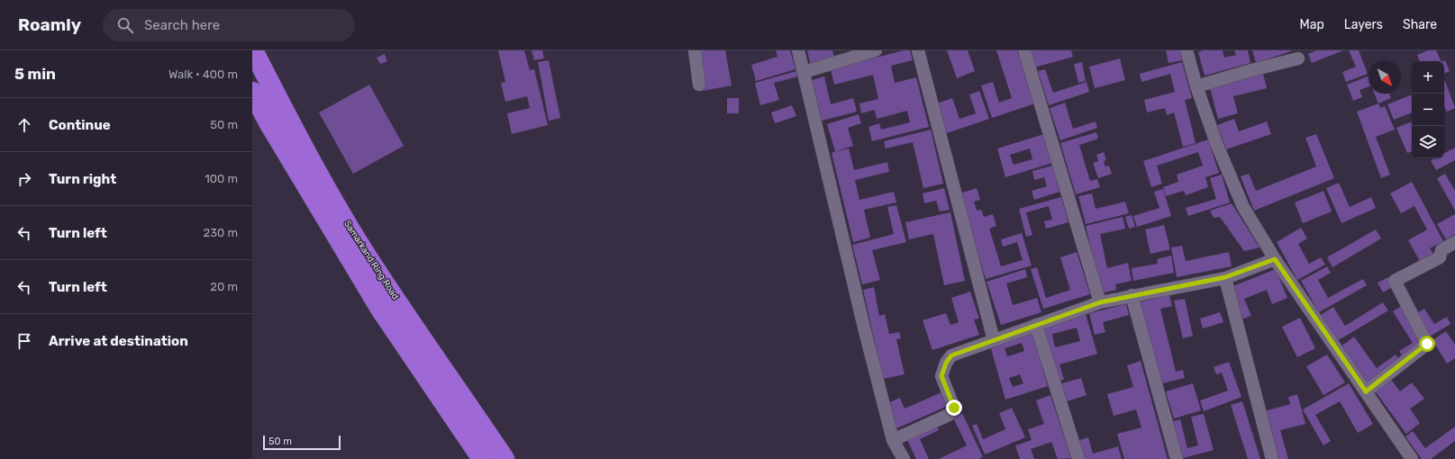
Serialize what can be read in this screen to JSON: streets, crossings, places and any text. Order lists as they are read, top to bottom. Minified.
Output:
{"streets":{"highway":["Samarkand Ring Road"]},"scale_bar":"50 m","north":"bottom right","page":{"header":"Roamly","search":"Search here","nav":["Map","Layers","Share"],"heading":["5 min","Walk · 400 m"],"map_buttons":["+","−"],"list":[["Continue","50 m"],["Turn right","100 m"],["Turn left","230 m"],["Turn left","20 m"],"Arrive at destination"],"scale":"50 m"}}
